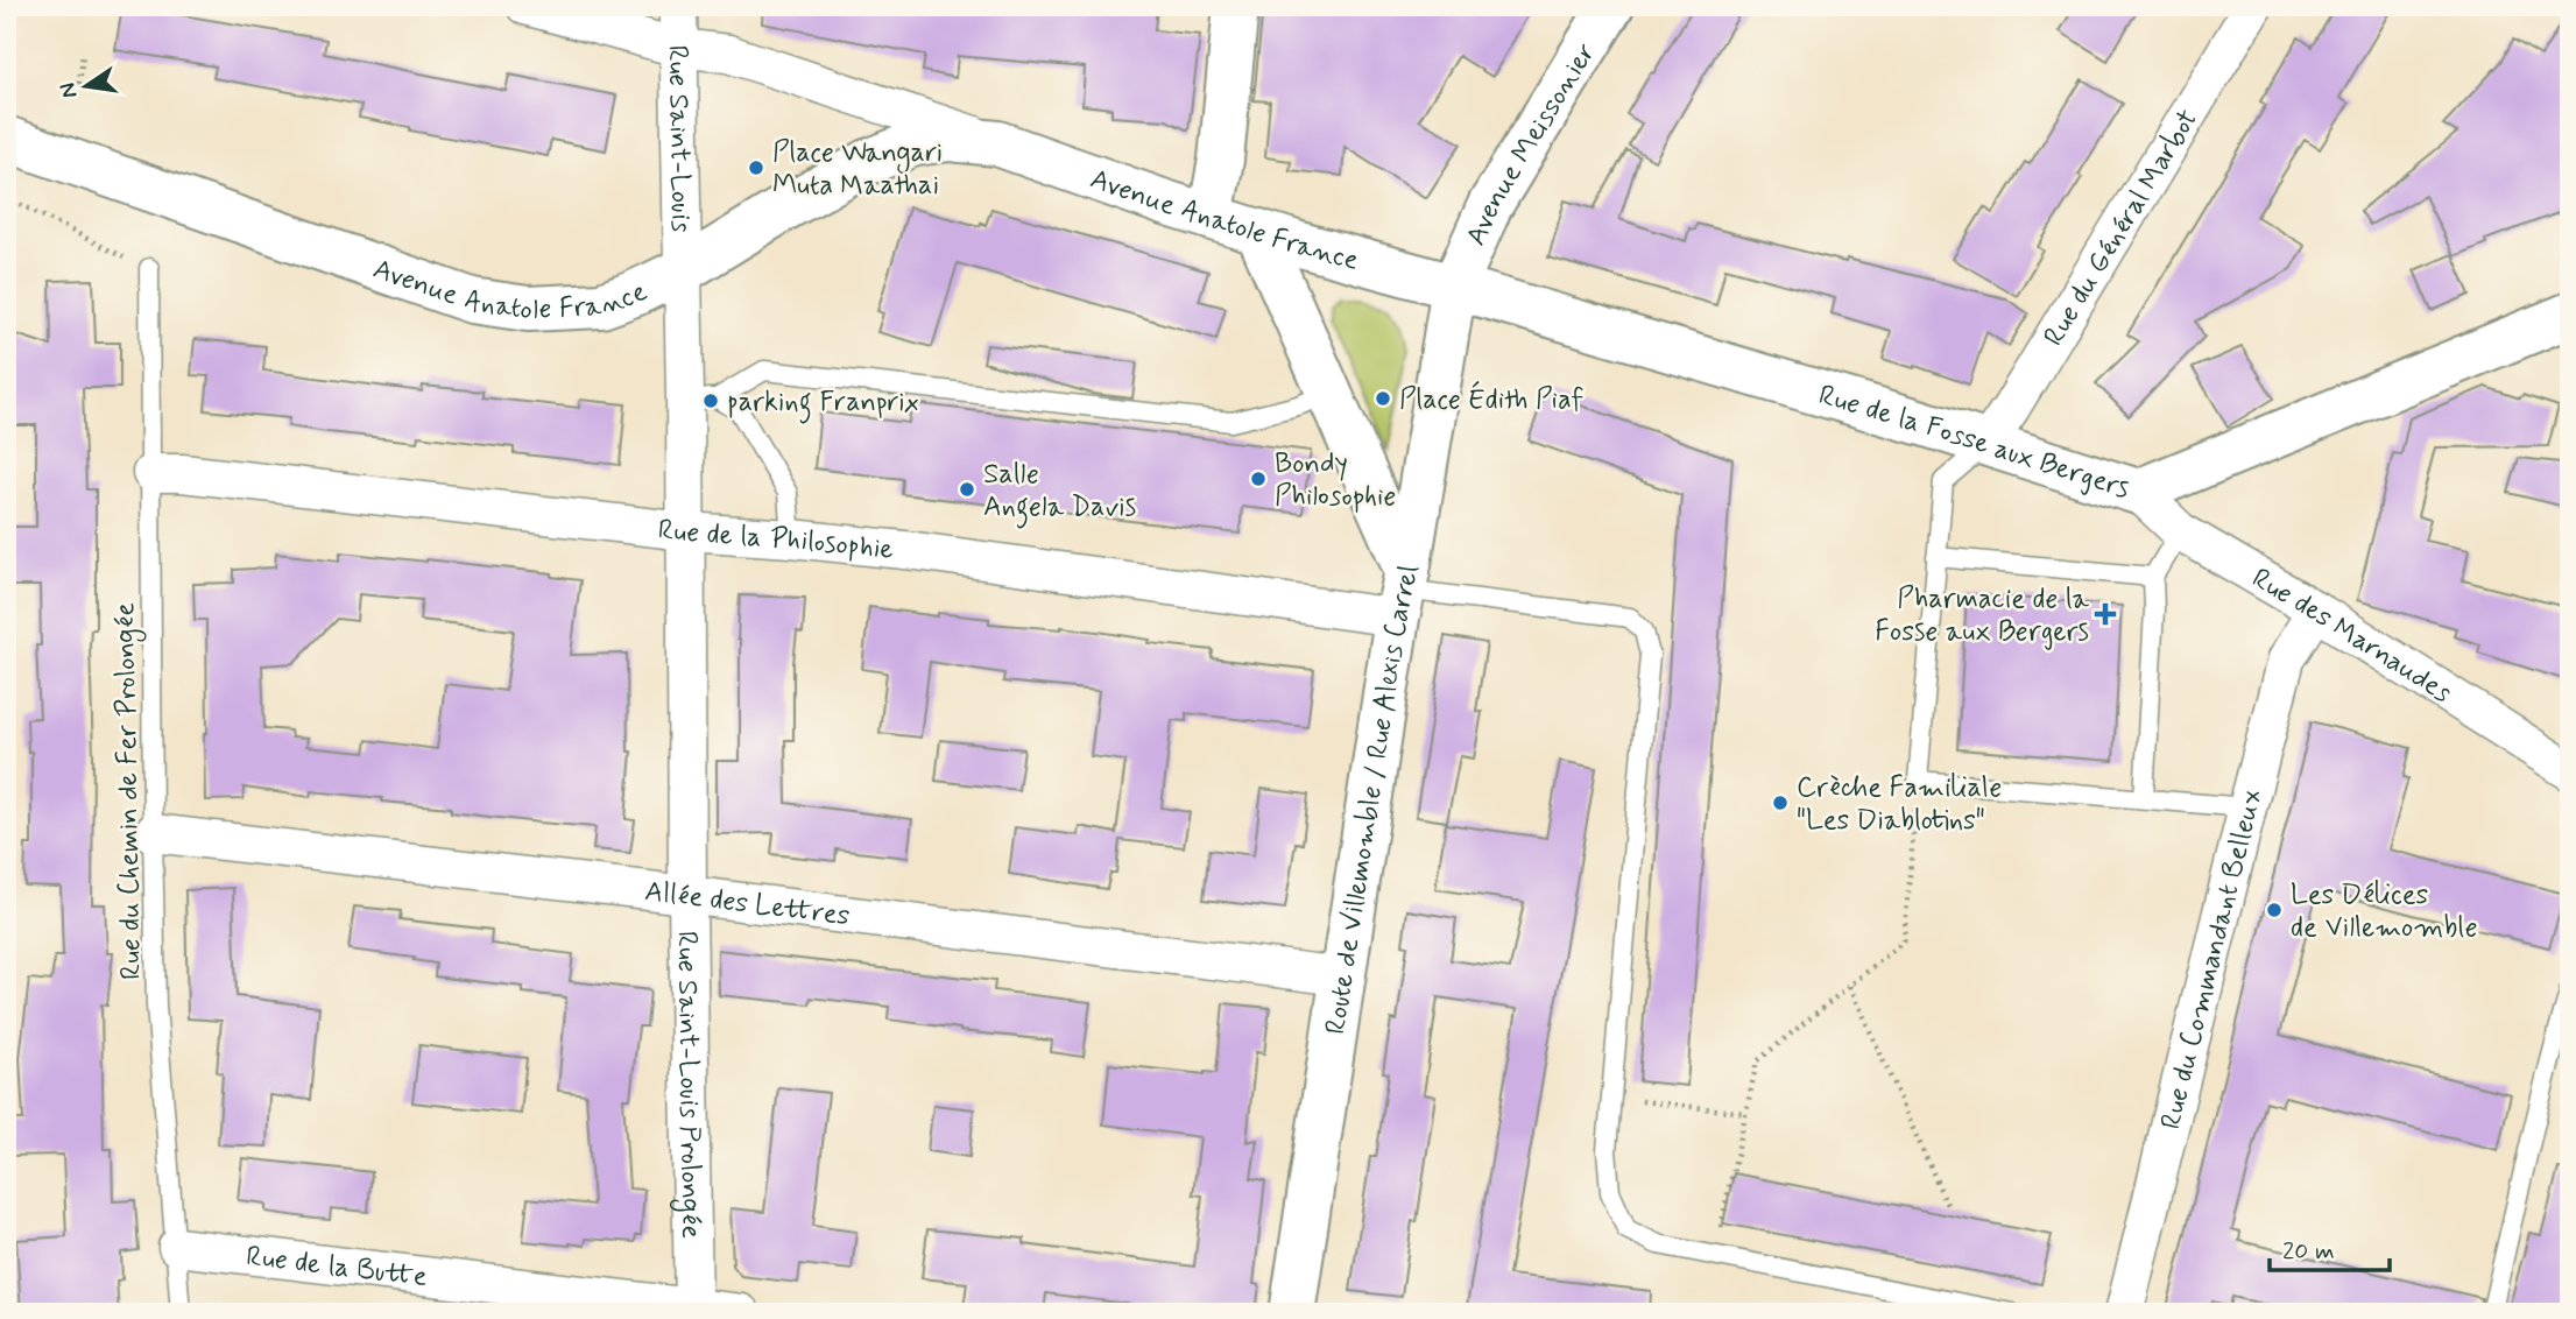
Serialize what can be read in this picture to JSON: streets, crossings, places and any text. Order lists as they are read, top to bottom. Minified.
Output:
{"streets":{"street":["Rue Saint-Louis","Avenue Meissonier","Avenue Anatole France","Rue du Général Marbot","Rue de la Fosse aux Bergers","Rue de la Philosophie","Rue des Marnaudes","Route de Villemomble / Rue Alexis Carrel","Allée des Lettres","Rue du Commandant Belleux","Rue Saint-Louis Prolongée","Rue de la Butte"],"lane":["Rue du Chemin de Fer Prolongée"]},"crossings":[["Rue Saint-Louis","Avenue Anatole France"],["Rue Saint-Louis","Rue Saint-Louis Prolongée"],["Avenue Meissonier","Avenue Anatole France"],["Avenue Meissonier","Rue de la Fosse aux Bergers"],["Avenue Meissonier","Route de Villemomble / Rue Alexis Carrel"],["Avenue Anatole France","Rue de la Fosse aux Bergers"],["Avenue Anatole France","Route de Villemomble / Rue Alexis Carrel"],["Avenue Anatole France","Rue Saint-Louis Prolongée"],["Rue du Général Marbot","Rue de la Fosse aux Bergers"],["Rue de la Fosse aux Bergers","Rue des Marnaudes"],["Rue de la Fosse aux Bergers","Route de Villemomble / Rue Alexis Carrel"],["Rue de la Philosophie","Rue du Chemin de Fer Prolongée"],["Rue de la Philosophie","Route de Villemomble / Rue Alexis Carrel"],["Rue de la Philosophie","Rue Saint-Louis Prolongée"],["Rue des Marnaudes","Rue du Commandant Belleux"],["Rue du Chemin de Fer Prolongée","Allée des Lettres"],["Rue du Chemin de Fer Prolongée","Rue de la Butte"],["Route de Villemomble / Rue Alexis Carrel","Allée des Lettres"],["Allée des Lettres","Rue Saint-Louis Prolongée"],["Rue Saint-Louis Prolongée","Rue de la Butte"]],"places":{"other":["Place Wangari Muta Maathai","Place Édith Piaf","parking Franprix","Bondy Philosophie","Salle Angela Davis","Crèche Familiale \"Les Diablotins\"","Les Délices de Villemomble"],"health":["Pharmacie de la Fosse aux Bergers"]},"scale_bar":"20 m","north":"left"}
